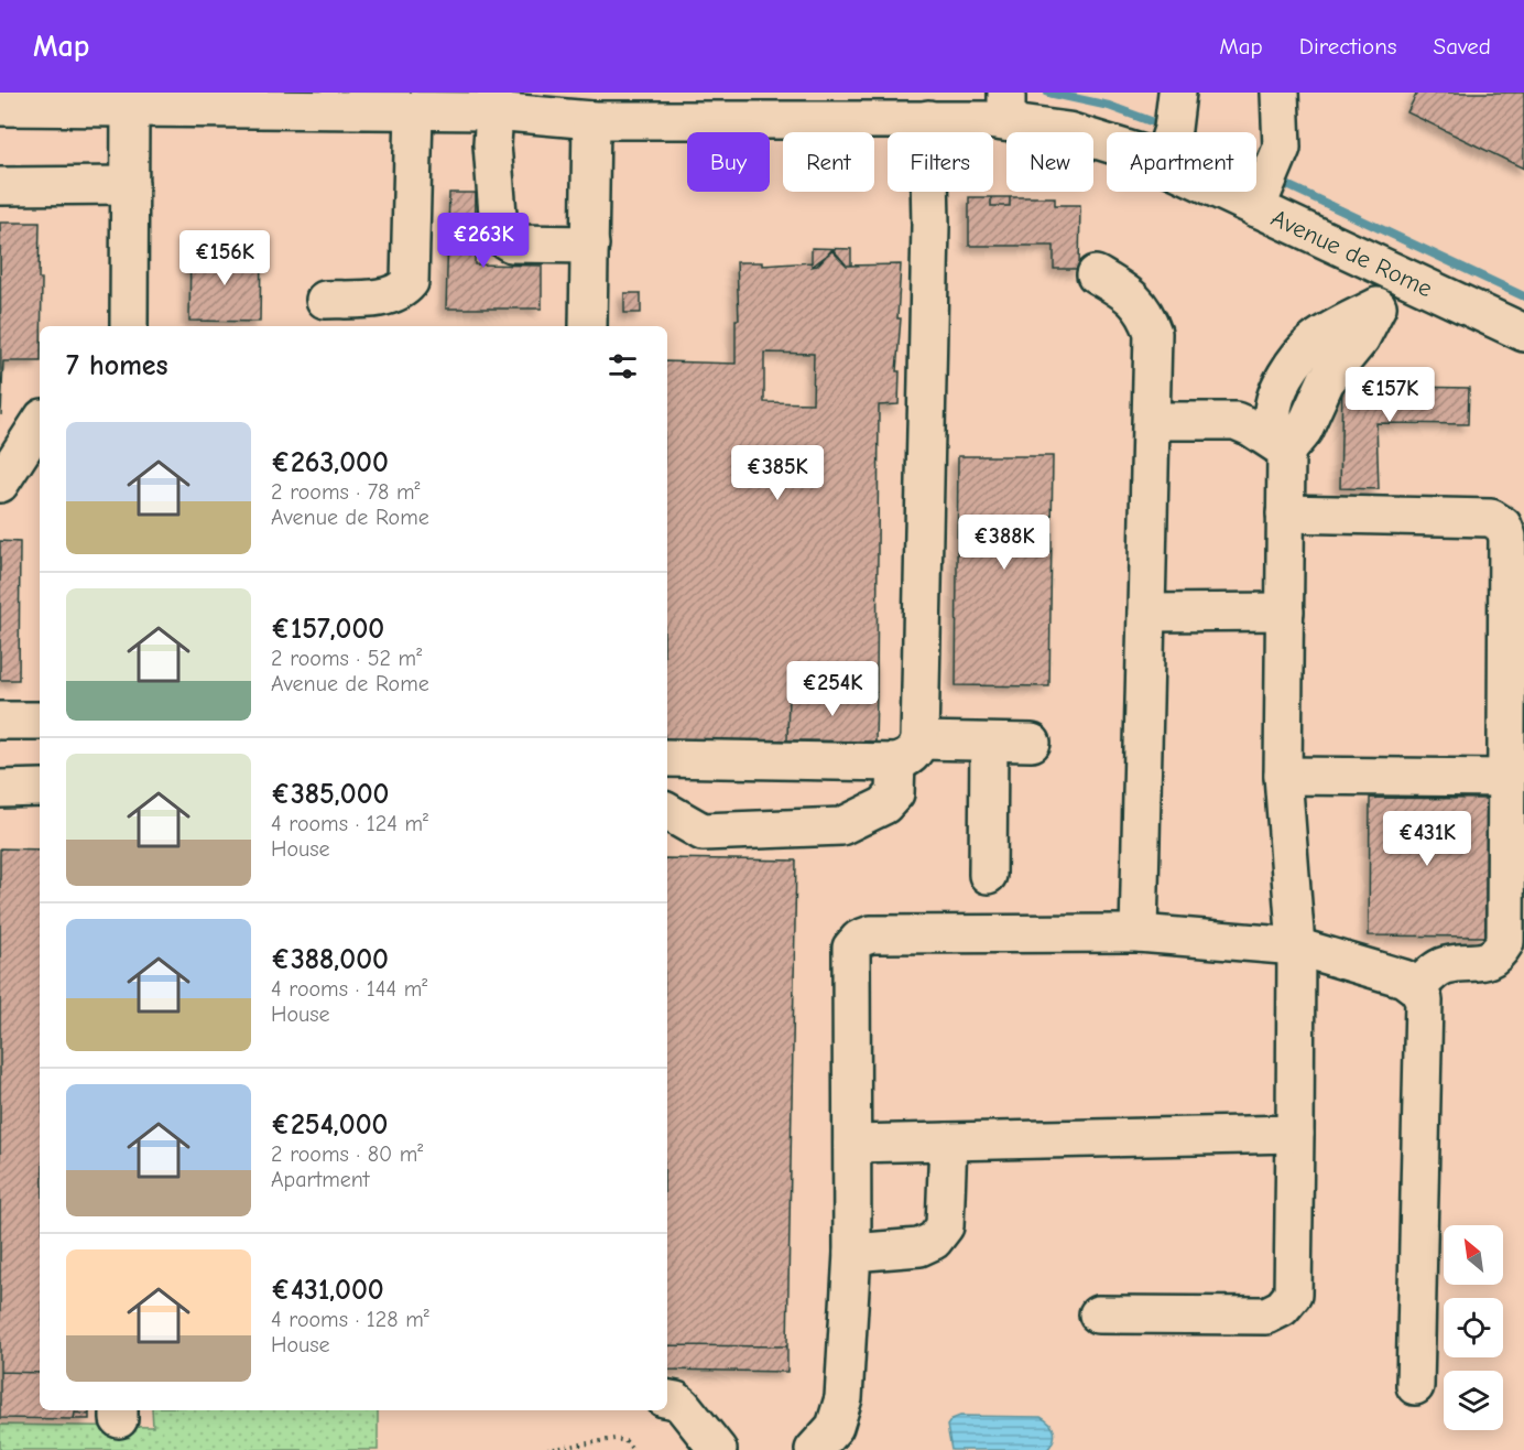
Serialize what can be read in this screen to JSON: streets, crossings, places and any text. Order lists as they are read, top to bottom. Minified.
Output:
{"streets":{"street":["Avenue de Rome"]},"north":"top left","page":{"header":"Map","nav":["Map","Directions","Saved"],"chip":["Buy","Rent","Filters","New","Apartment"],"price":["€263K","€156K","€157K","€385K","€388K","€254K","€431K"],"heading":"7 homes","list":[{"name":"€263,000","note":"2 rooms · 78 m² · Avenue de Rome"},{"name":"€157,000","note":"2 rooms · 52 m² · Avenue de Rome"},{"name":"€385,000","note":"4 rooms · 124 m² · House"},{"name":"€388,000","note":"4 rooms · 144 m² · House"},{"name":"€254,000","note":"2 rooms · 80 m² · Apartment"},{"name":"€431,000","note":"4 rooms · 128 m² · House"}]}}
